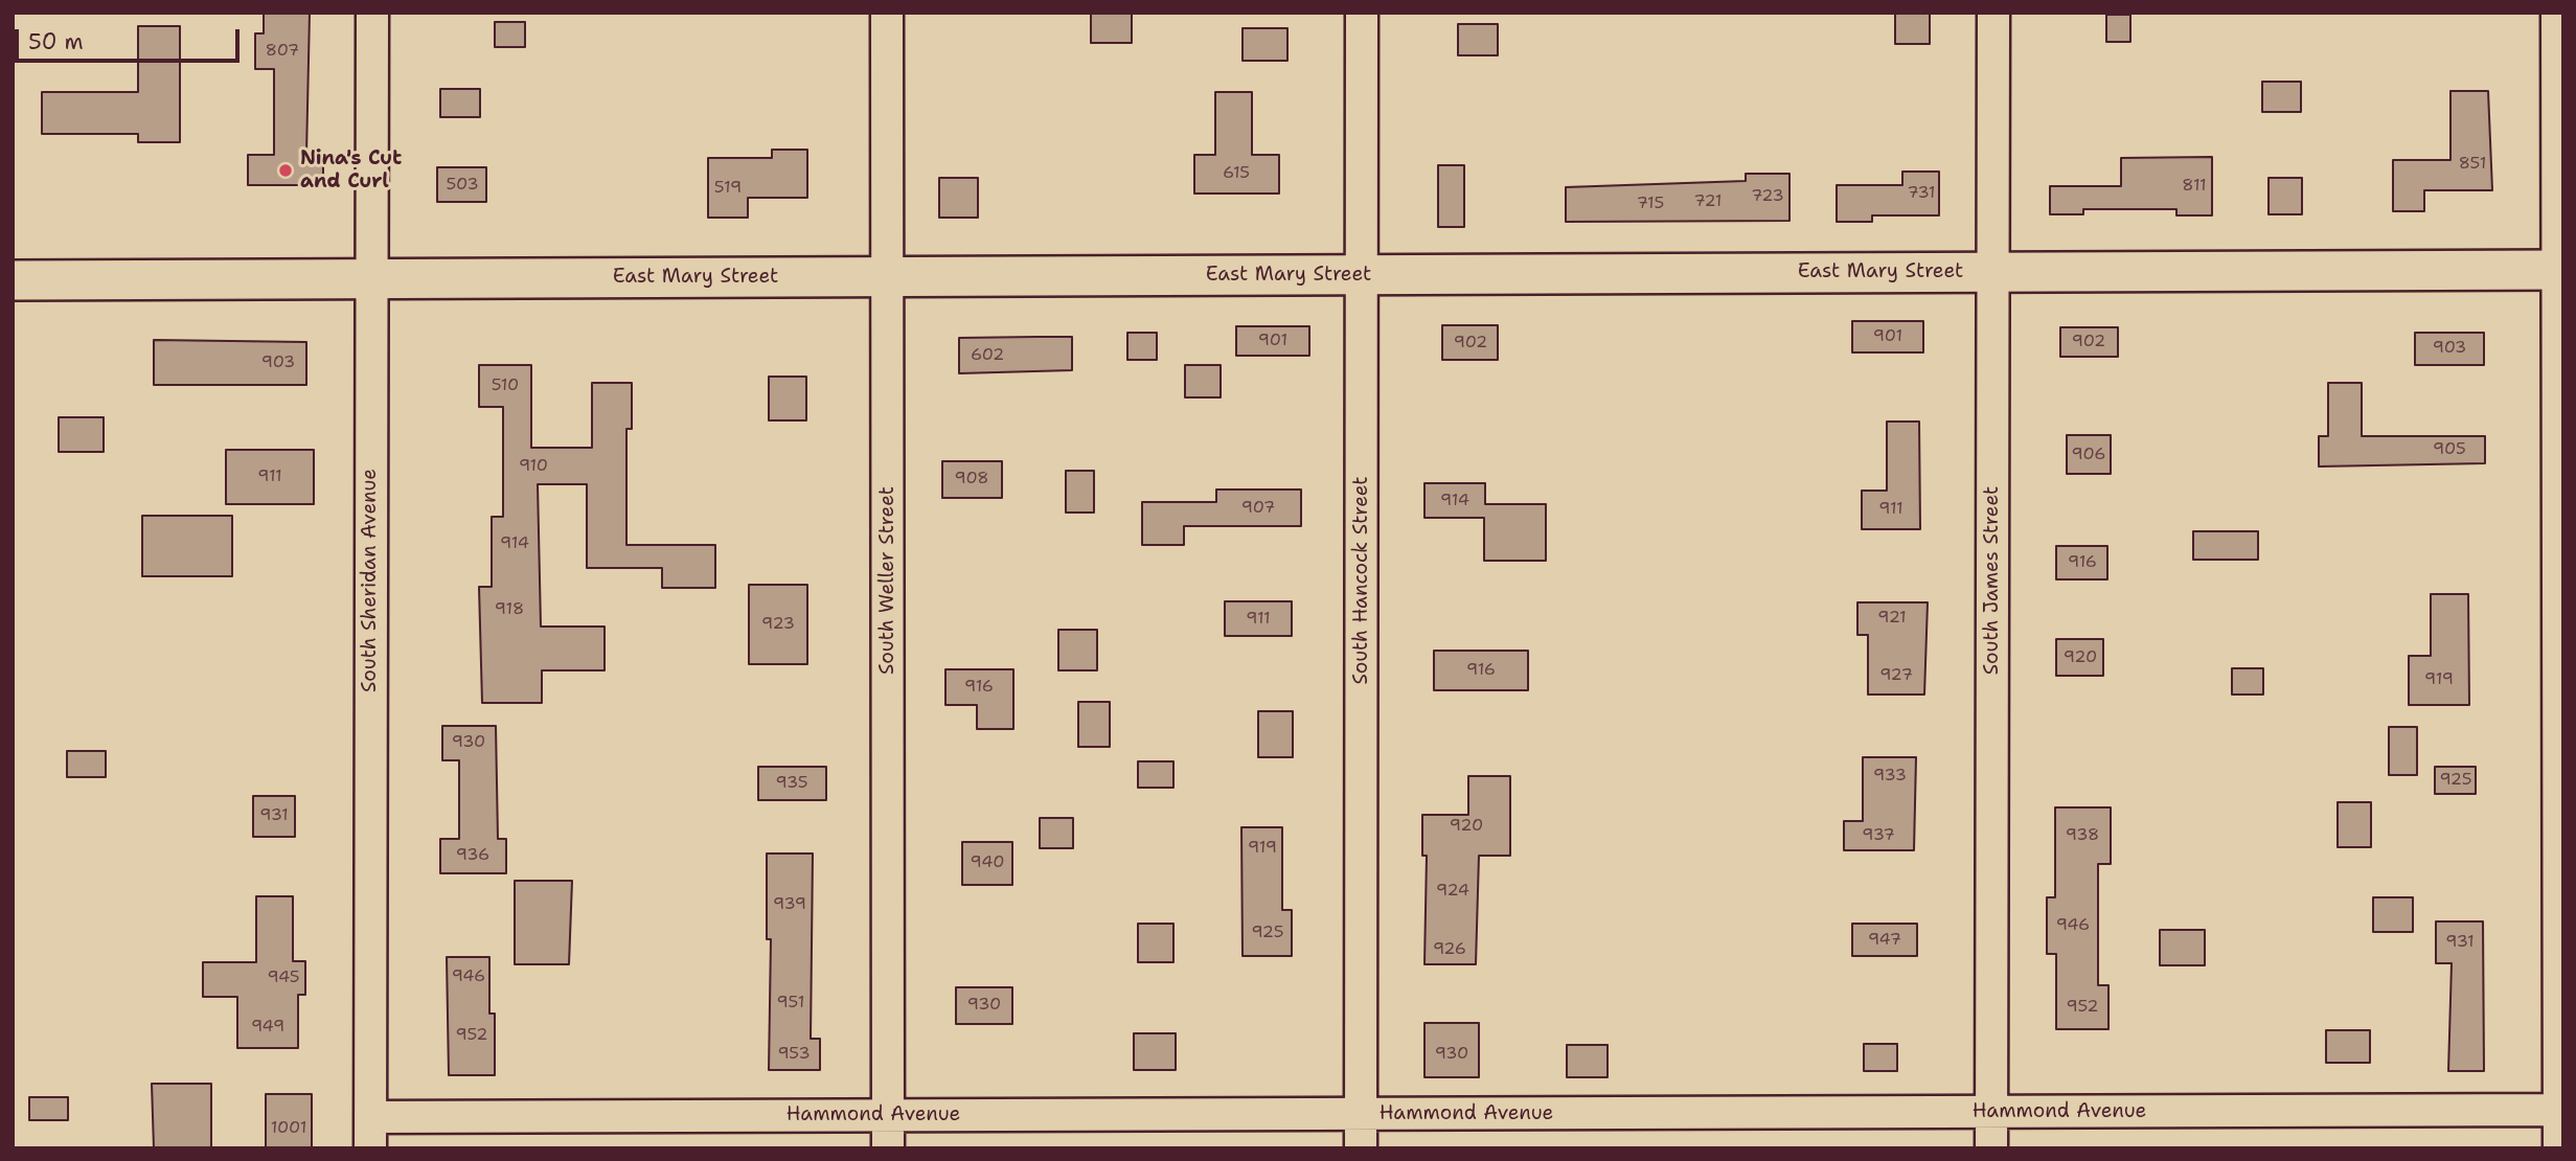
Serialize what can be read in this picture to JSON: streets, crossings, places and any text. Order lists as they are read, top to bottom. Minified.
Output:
{"streets":{"main road":["East Mary Street"],"street":["South Sheridan Avenue","South Weller Street","South Hancock Street","South James Street","Hammond Avenue"]},"crossings":[["East Mary Street","South Sheridan Avenue"],["East Mary Street","South Weller Street"],["East Mary Street","South Hancock Street"],["East Mary Street","South James Street"],["South Sheridan Avenue","Hammond Avenue"],["South Weller Street","Hammond Avenue"],["South Hancock Street","Hammond Avenue"],["South James Street","Hammond Avenue"]],"places":["Nina's Cut and Curl"],"house_numbers":["807","851","615","503","811","519","731","723","721","715","901","901","902","902","903","602","903","510","905","906","910","911","908","914","907","911","914","916","918","921","911","923","920","916","927","919","916","930","933","925","935","931","920","937","938","919","936","940","924","939","946","925","947","931","926","946","945","951","930","952","949","952","953","930","1001"],"scale_bar":"50 m"}
